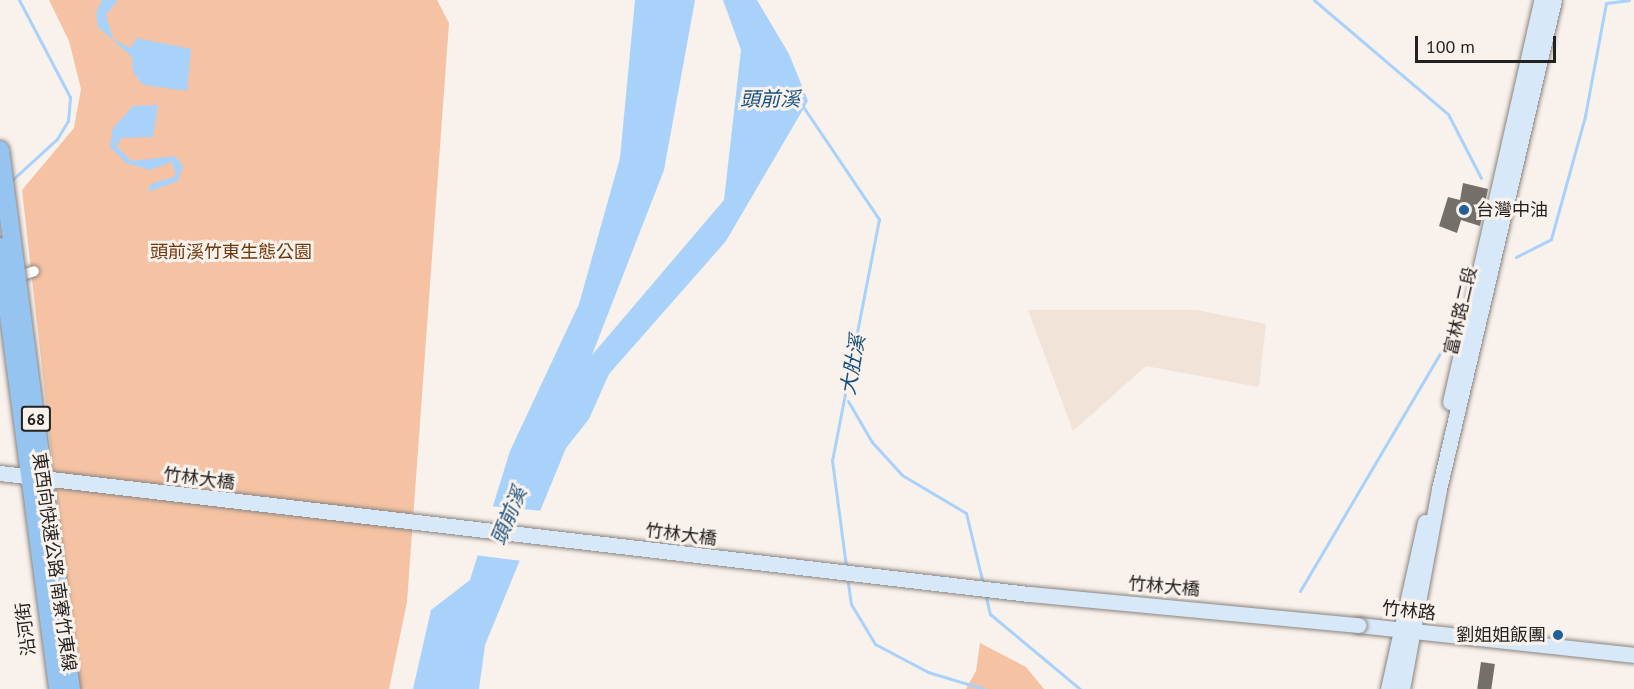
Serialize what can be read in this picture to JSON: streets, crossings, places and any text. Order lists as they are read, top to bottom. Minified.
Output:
{"streets":{"highway":["68","東西向快速公路 南寮竹東線"],"main road":["富林路二段","竹林大橋","竹林路"],"street":["沿河街"]},"crossings":[["富林路二段","竹林路"],["竹林大橋","竹林路"]],"water":["頭前溪","大肚溪"],"parks":["頭前溪竹東生態公園"],"places":["台灣中油","劉姐姐飯團"],"scale_bar":"100 m"}
